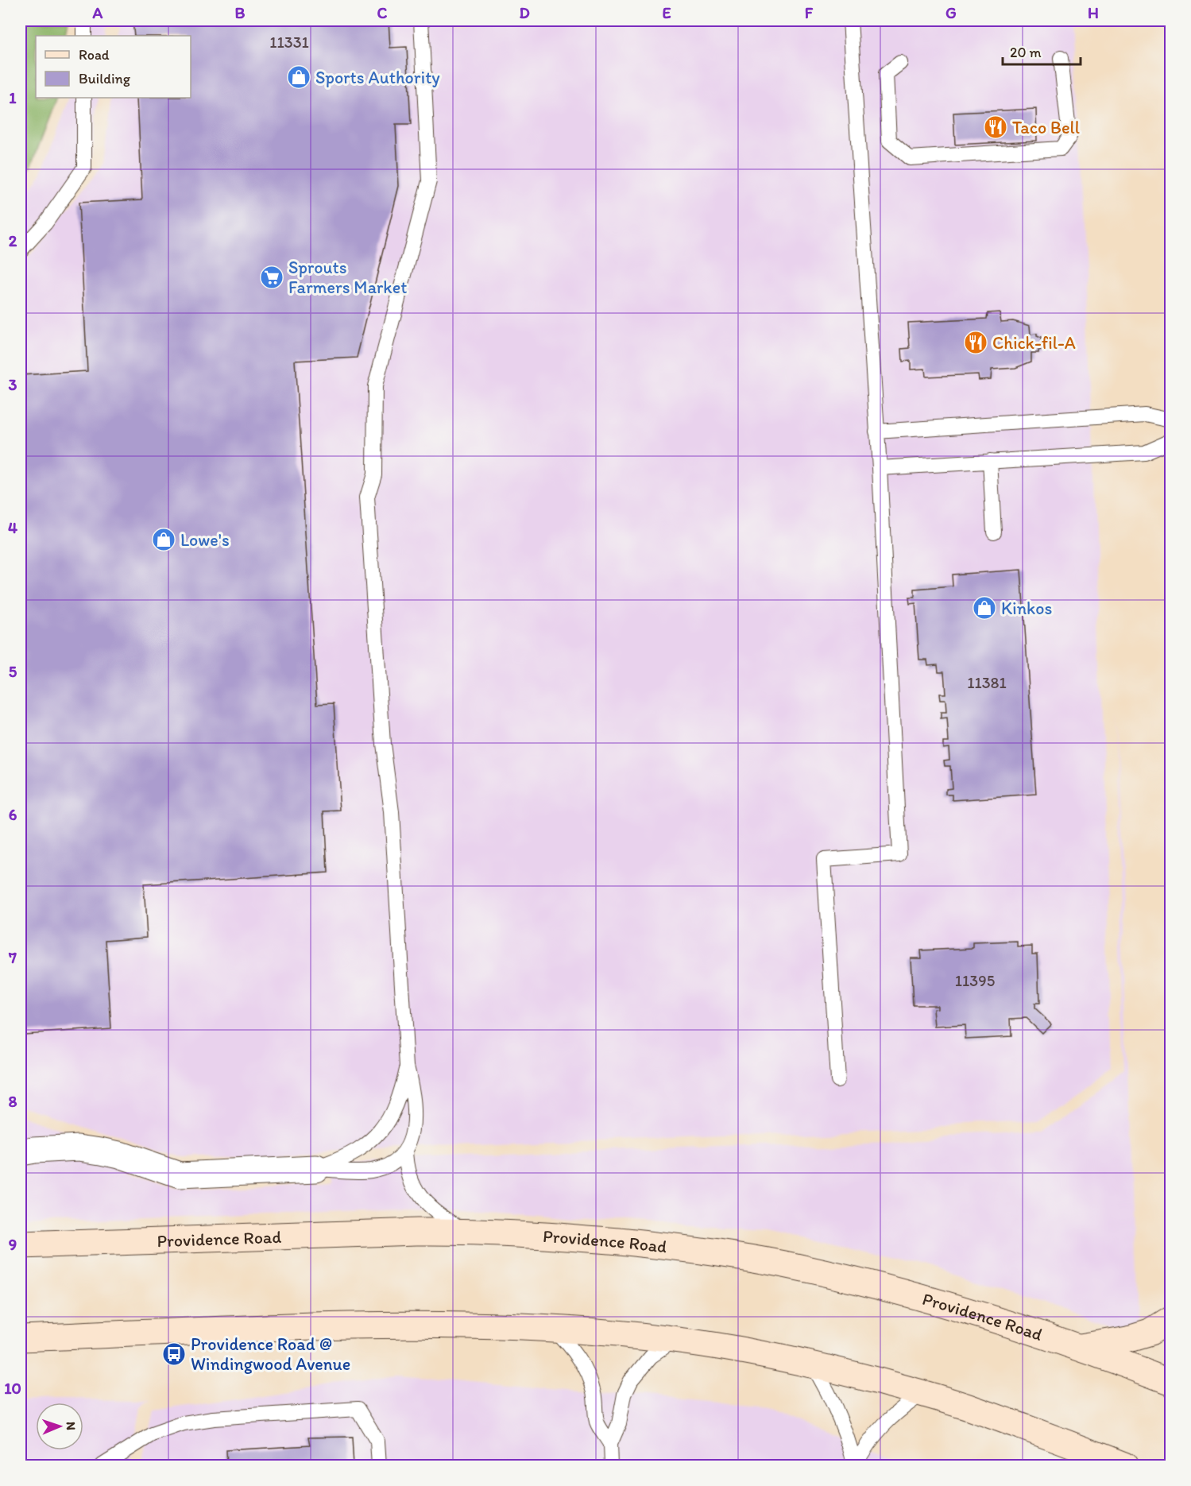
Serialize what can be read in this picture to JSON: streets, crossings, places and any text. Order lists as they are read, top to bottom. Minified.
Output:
{"streets":{"main road":["Providence Road"]},"places":{"shop":["Sports Authority","Lowe's","Kinkos"],"restaurant":["Taco Bell","Chick-fil-A"],"supermarket":["Sprouts Farmers Market"],"bus stop":["Providence Road @ Windingwood Avenue"]},"house_numbers":["11331","11381","11395"],"legend":["Road","Building"],"scale_bar":"20 m","north":"right","grid":{"columns":["A","B","C","D","E","F","G","H"],"rows":["1","2","3","4","5","6","7","8","9","10"]}}
